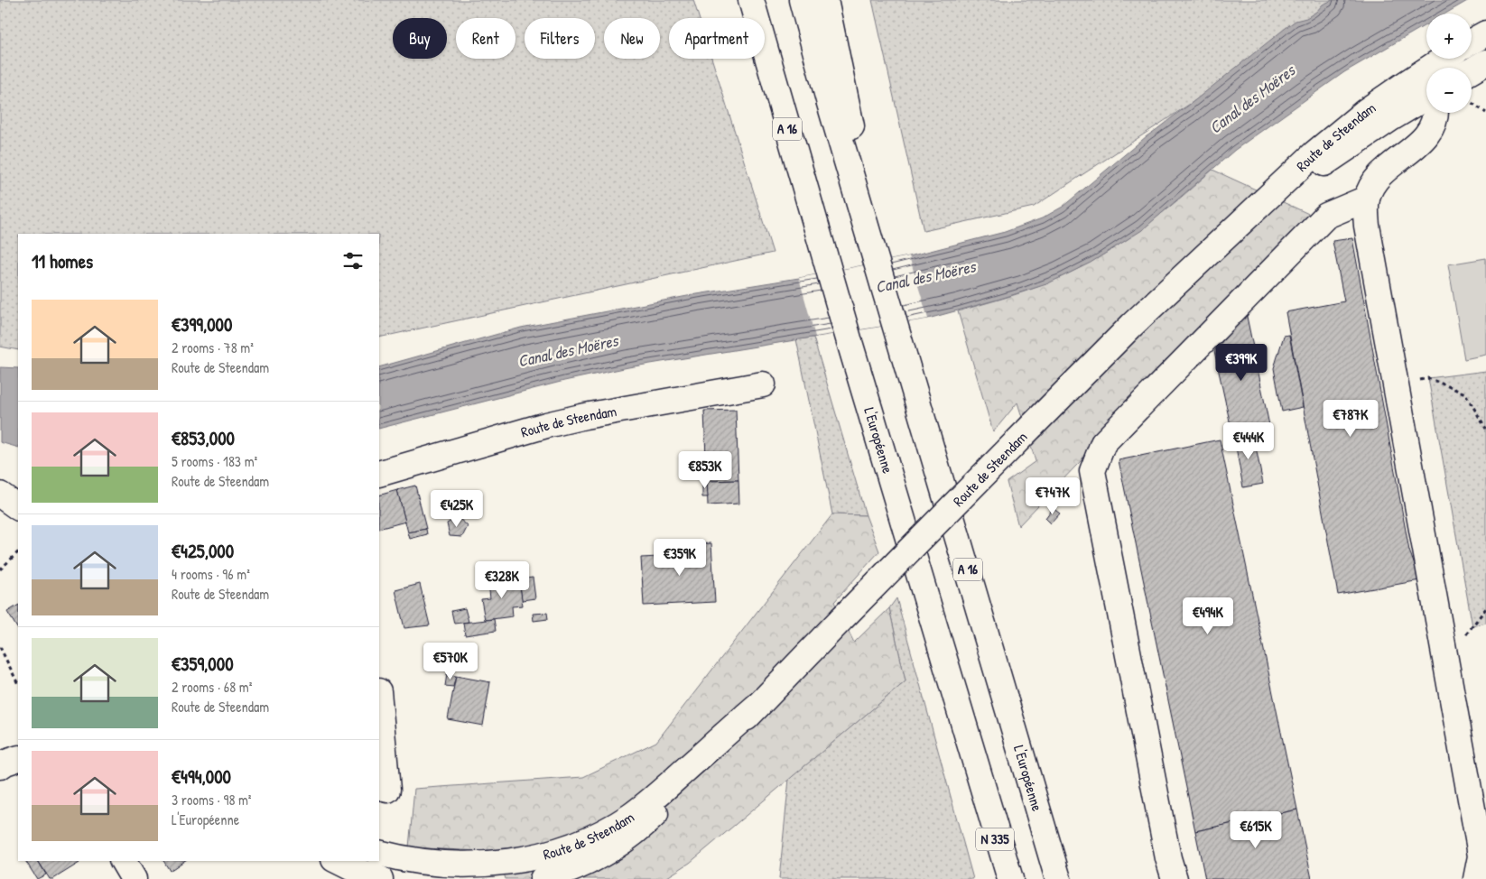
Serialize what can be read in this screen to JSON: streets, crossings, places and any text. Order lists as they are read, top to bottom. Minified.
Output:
{"streets":{"main road":["A 16","Route de Steendam","L'Européenne","N 335"]},"crossings":[["L'Européenne","N 335"]],"water":["Canal des Moëres"],"page":{"map_buttons":["+","−"],"chip":["Buy","Rent","Filters","New","Apartment"],"heading":"11 homes","list":[{"name":"€399,000","note":"2 rooms · 78 m² · Route de Steendam"},{"name":"€853,000","note":"5 rooms · 183 m² · Route de Steendam"},{"name":"€425,000","note":"4 rooms · 96 m² · Route de Steendam"},{"name":"€359,000","note":"2 rooms · 68 m² · Route de Steendam"},{"name":"€494,000","note":"3 rooms · 98 m² · L'Européenne"}],"price":["€399K","€787K","€444K","€853K","€747K","€425K","€359K","€328K","€494K","€570K","€615K"]}}
